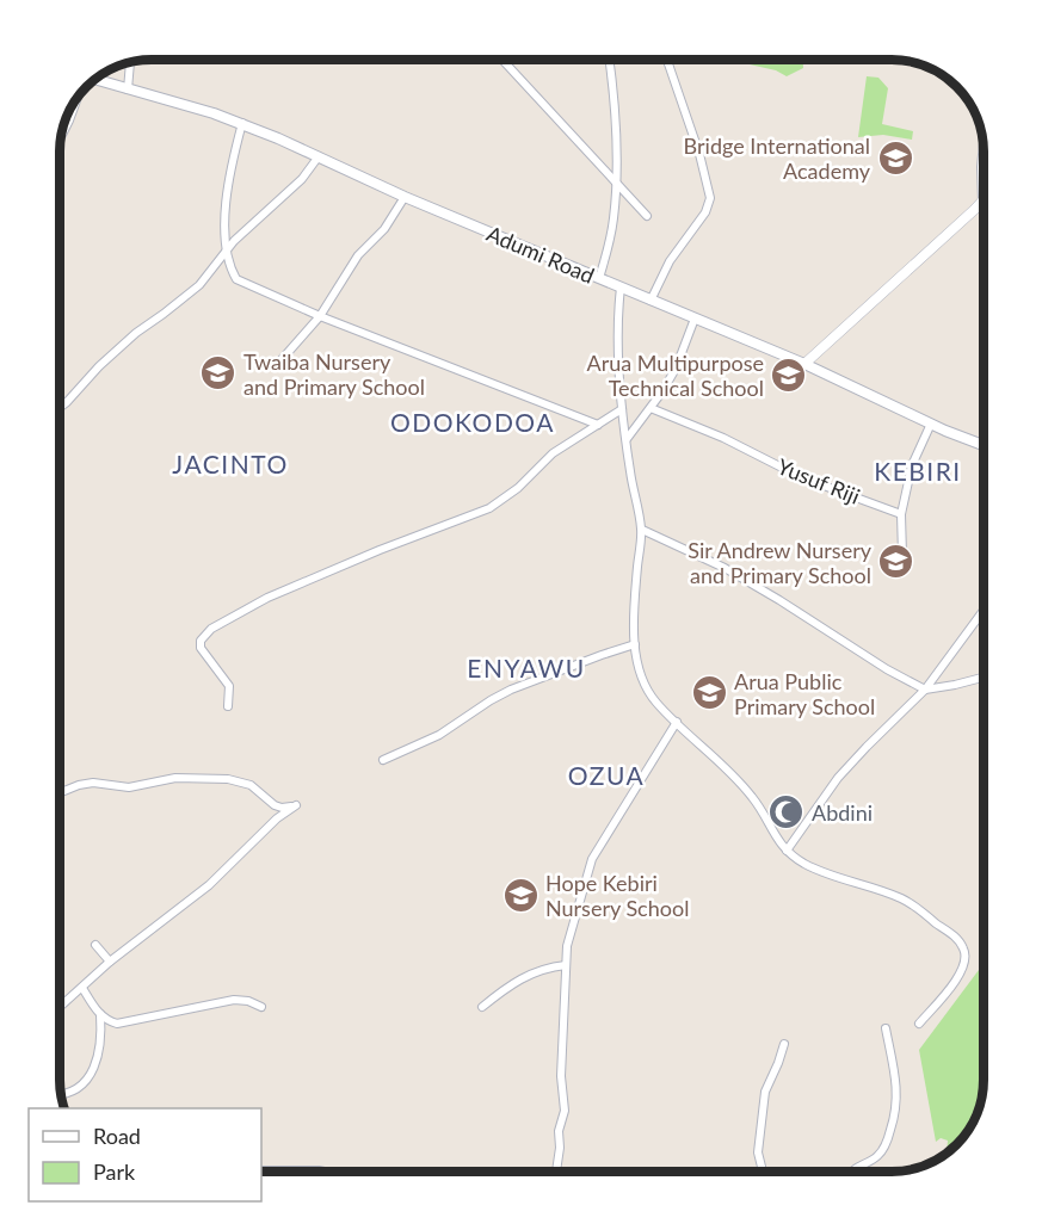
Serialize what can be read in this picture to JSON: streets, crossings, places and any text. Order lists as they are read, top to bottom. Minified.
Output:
{"streets":{"main road":["Adumi Road"],"street":["Yusuf Riji"]},"districts":["ODOKODOA","JACINTO","KEBIRI","ENYAWU","OZUA"],"places":{"school or university":["Bridge International Academy","Twaiba Nursery and Primary School","Arua Multipurpose Technical School","Sir Andrew Nursery and Primary School","Arua Public Primary School","Hope Kebiri Nursery School"],"mosque":["Abdini"]},"legend":["Road","Park"]}
